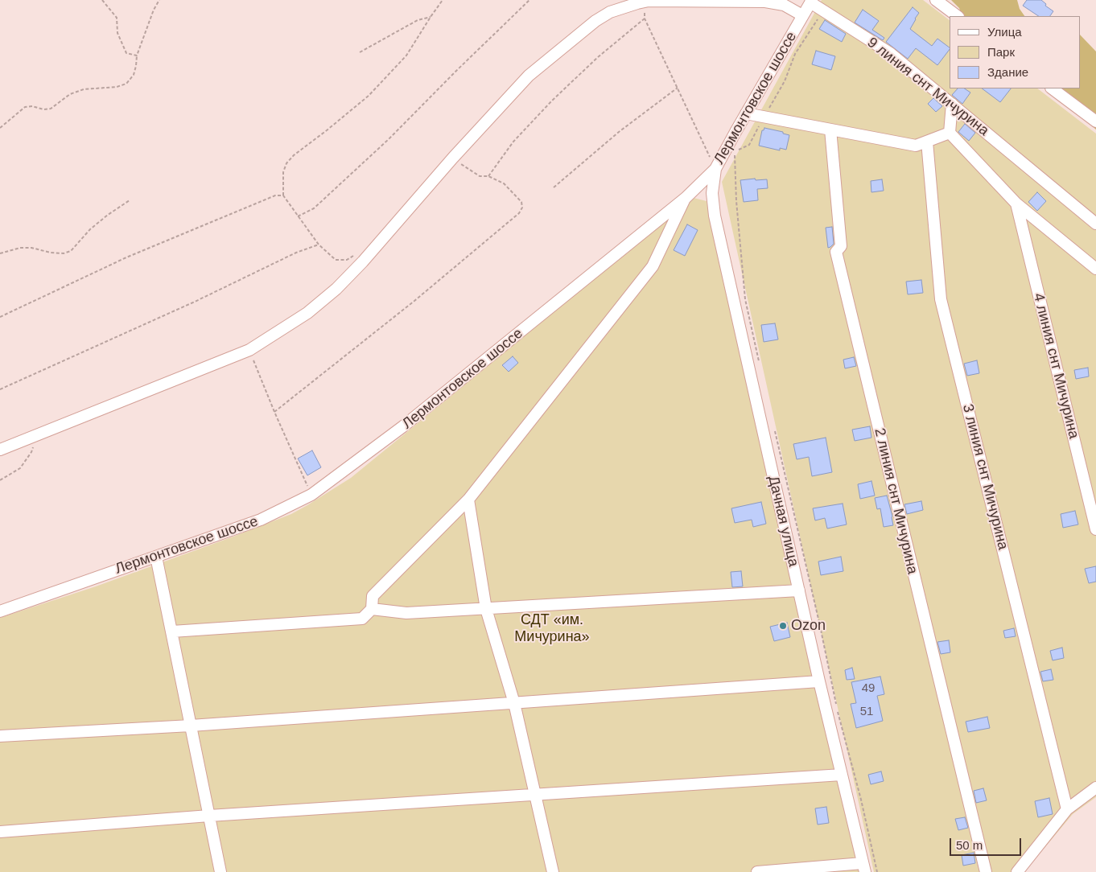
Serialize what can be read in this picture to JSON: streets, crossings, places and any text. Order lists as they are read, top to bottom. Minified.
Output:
{"streets":{"street":["9 линия снт Мичурина","Лермонтовское шоссе","4 линия снт Мичурина","3 линия снт Мичурина","2 линия снт Мичурина","Дачная улица"]},"crossings":[["9 линия снт Мичурина","Лермонтовское шоссе"],["Лермонтовское шоссе","Дачная улица"]],"parks":["СДТ «им. Мичурина»"],"places":["Ozon"],"house_numbers":["49","51"],"legend":["Улица","Парк","Здание"],"scale_bar":"50 m"}
